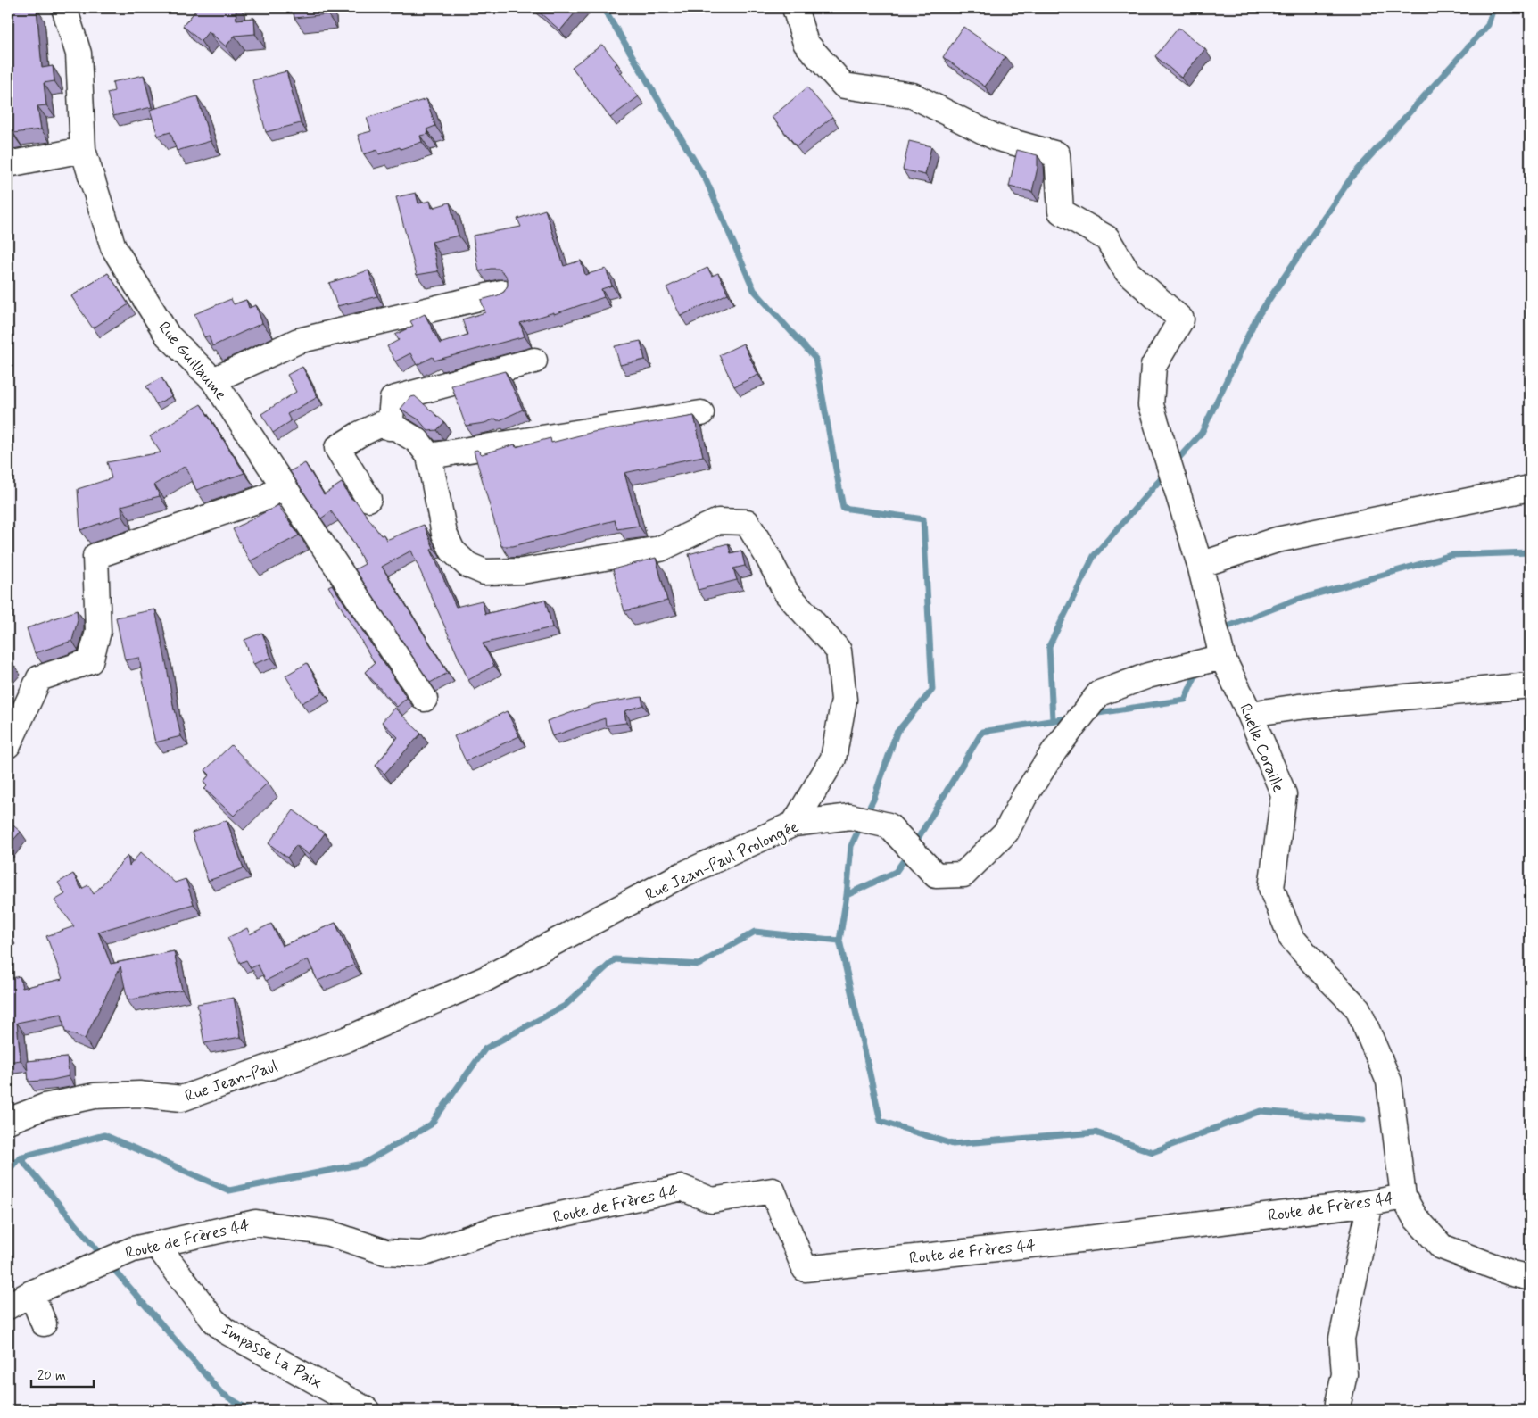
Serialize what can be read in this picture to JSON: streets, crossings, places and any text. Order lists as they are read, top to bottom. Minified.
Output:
{"streets":{"street":["Rue Guillaume","Ruelle Coraille","Rue Jean-Paul Prolongée","Rue Jean-Paul","Route de Frères 44","Impasse La Paix"]},"crossings":[["Ruelle Coraille","Rue Jean-Paul Prolongée"],["Ruelle Coraille","Route de Frères 44"],["Rue Jean-Paul Prolongée","Rue Jean-Paul"],["Route de Frères 44","Impasse La Paix"]],"scale_bar":"20 m"}
